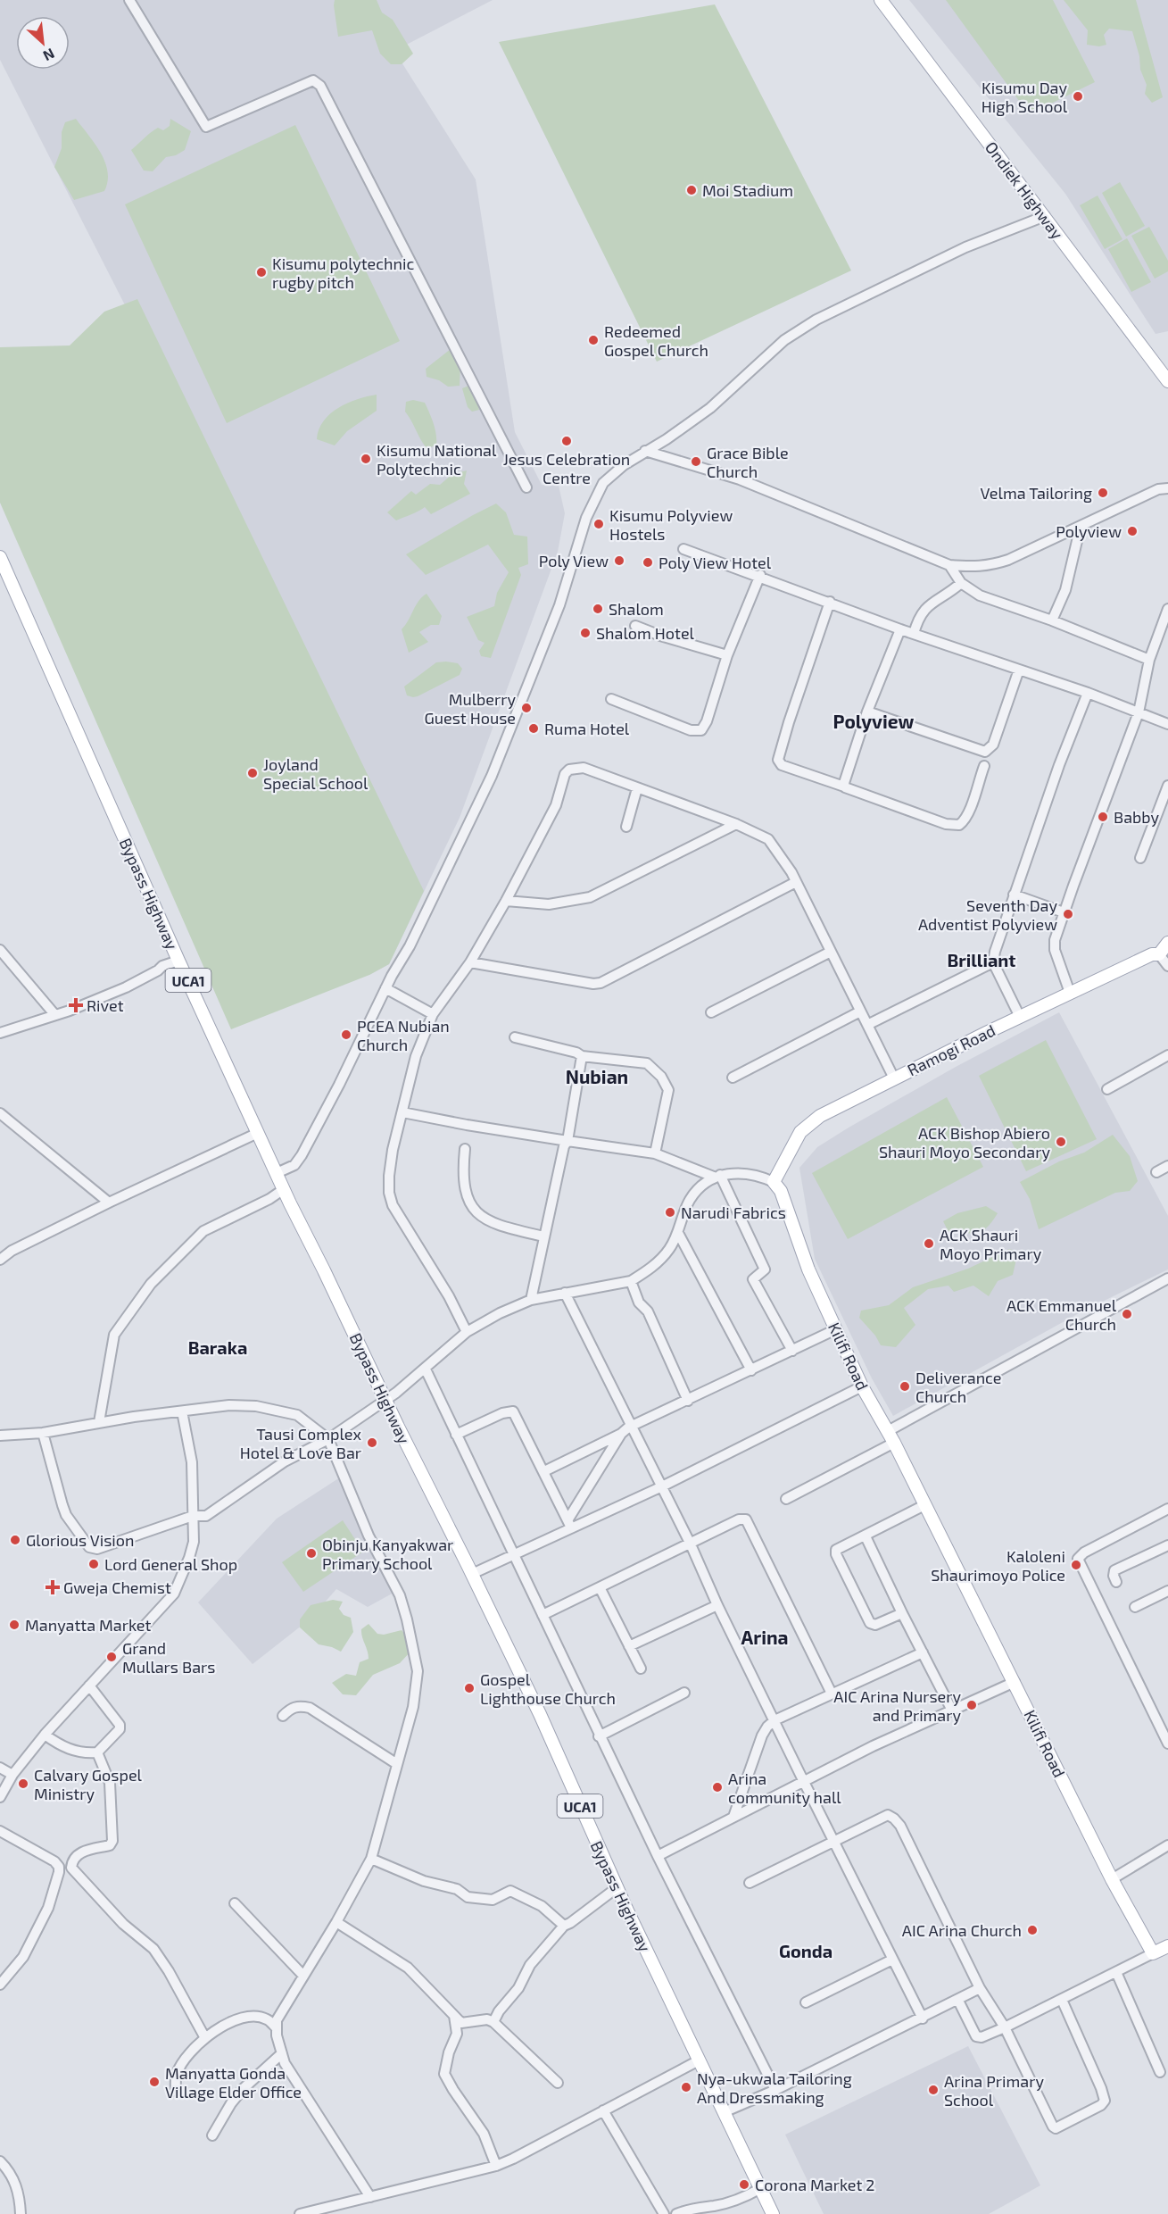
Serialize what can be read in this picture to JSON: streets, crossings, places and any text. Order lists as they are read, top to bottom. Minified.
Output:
{"streets":{"main road":["Ondiek Highway","Bypass Highway","UCA1","Ramogi Road","Kilifi Road"]},"crossings":[["Ramogi Road","Kilifi Road"]],"districts":["Polyview","Brilliant","Nubian","Baraka","Arina","Gonda"],"places":{"other":["Kisumu Day High School","Moi Stadium","Kisumu polytechnic rugby pitch","Redeemed Gospel Church","Jesus Celebration Centre","Kisumu National Polytechnic","Grace Bible Church","Velma Tailoring","Kisumu Polyview Hostels","Polyview","Poly View","Poly View Hotel","Shalom","Shalom Hotel","Mulberry Guest House","Ruma Hotel","Joyland Special School","Babby","Seventh Day Adventist Polyview","PCEA Nubian Church","ACK Bishop Abiero Shauri Moyo Secondary","Narudi Fabrics","ACK Shauri Moyo Primary","ACK Emmanuel Church","Deliverance Church","Tausi Complex Hotel & Love Bar","Glorious Vision","Obinju Kanyakwar Primary School","Lord General Shop","Kaloleni Shaurimoyo Police","Manyatta Market","Grand Mullars Bars","Gospel Lighthouse Church","AIC Arina Nursery and Primary","Calvary Gospel Ministry","Arina community hall","AIC Arina Church","Manyatta Gonda Village Elder Office","Nya-ukwala Tailoring And Dressmaking","Arina Primary School","Corona Market 2"],"health":["Rivet","Gweja Chemist"]},"north":"bottom right"}
